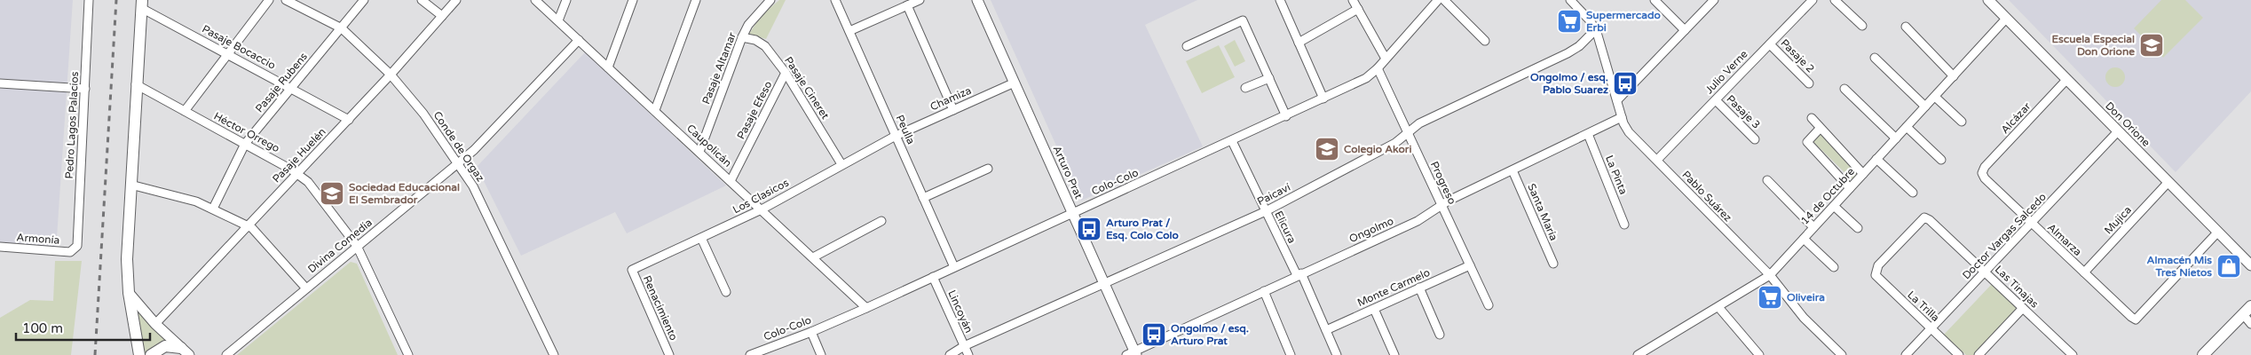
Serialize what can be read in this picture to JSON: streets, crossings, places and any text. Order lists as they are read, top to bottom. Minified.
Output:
{"streets":{"street":["Pasaje Bocaccio","Pasaje 2","Pasaje Altamar","Julio Verne","Pasaje Rubens","Pasaje Cineret","Chamiza","Pasaje Efeso","Pasaje 3","Alcázar","Don Orione","Pedro Lagos Palacios","Peulla","Héctor Orrego","Caupolicán","Conde de Orgaz","Pasaje Huelén","Arturo Prat","La Pinta","Colo-Colo","Progreso","Paicaví","Los Clasicos","Pablo Suárez","14 de Octubre","Santa María","Mujica","Elicura","Ongolmo","Doctor Vargas Salcedo","Armonía","Almarza","Divina Comedia","Las Tinajas","Monte Carmelo","La Trilla","Renacimiento","Lincoyán"]},"crossings":[["Pasaje Bocaccio","Pasaje Rubens"],["Pasaje Bocaccio","Pasaje Huelén"],["Pasaje 2","Julio Verne"],["Pasaje Altamar","Pasaje Cineret"],["Pasaje Altamar","Caupolicán"],["Julio Verne","Pasaje 3"],["Julio Verne","Pablo Suárez"],["Pasaje Rubens","Héctor Orrego"],["Pasaje Rubens","Conde de Orgaz"],["Pasaje Cineret","Pasaje Efeso"],["Pasaje Cineret","Los Clasicos"],["Chamiza","Peulla"],["Chamiza","Arturo Prat"],["Chamiza","Los Clasicos"],["Pasaje Efeso","Caupolicán"],["Alcázar","Don Orione"],["Alcázar","Almarza"],["Don Orione","14 de Octubre"],["Don Orione","Mujica"],["Don Orione","Doctor Vargas Salcedo"],["Don Orione","Almarza"],["Pedro Lagos Palacios","Armonía"],["Peulla","Colo-Colo"],["Peulla","Los Clasicos"],["Héctor Orrego","Pasaje Huelén"],["Héctor Orrego","Divina Comedia"],["Caupolicán","Colo-Colo"],["Caupolicán","Los Clasicos"],["Caupolicán","Divina Comedia"],["Conde de Orgaz","Pasaje Huelén"],["Conde de Orgaz","Divina Comedia"],["Arturo Prat","Colo-Colo"],["Arturo Prat","Paicaví"],["Arturo Prat","Ongolmo"],["La Pinta","Ongolmo"],["Colo-Colo","Progreso"],["Colo-Colo","Elicura"],["Colo-Colo","Lincoyán"],["Progreso","Paicaví"],["Progreso","Ongolmo"],["Progreso","Monte Carmelo"],["Paicaví","Pablo Suárez"],["Paicaví","Elicura"],["Paicaví","Lincoyán"],["Los Clasicos","Renacimiento"],["Pablo Suárez","14 de Octubre"],["Pablo Suárez","Ongolmo"],["Santa María","Ongolmo"],["Mujica","Almarza"],["Elicura","Ongolmo"],["Elicura","Monte Carmelo"],["Doctor Vargas Salcedo","Almarza"],["Doctor Vargas Salcedo","Las Tinajas"],["Doctor Vargas Salcedo","La Trilla"],["Las Tinajas","La Trilla"]],"places":{"supermarket":["Supermercado Erbi","Oliveira"],"school or university":["Escuela Especial Don Orione","Colegio Akori","Sociedad Educacional El Sembrador"],"bus stop":["Ongolmo / esq. Pablo Suarez","Arturo Prat / Esq. Colo Colo","Ongolmo / esq. Arturo Prat"],"shop":["Almacén Mis Tres Nietos"]},"scale_bar":"100 m"}
